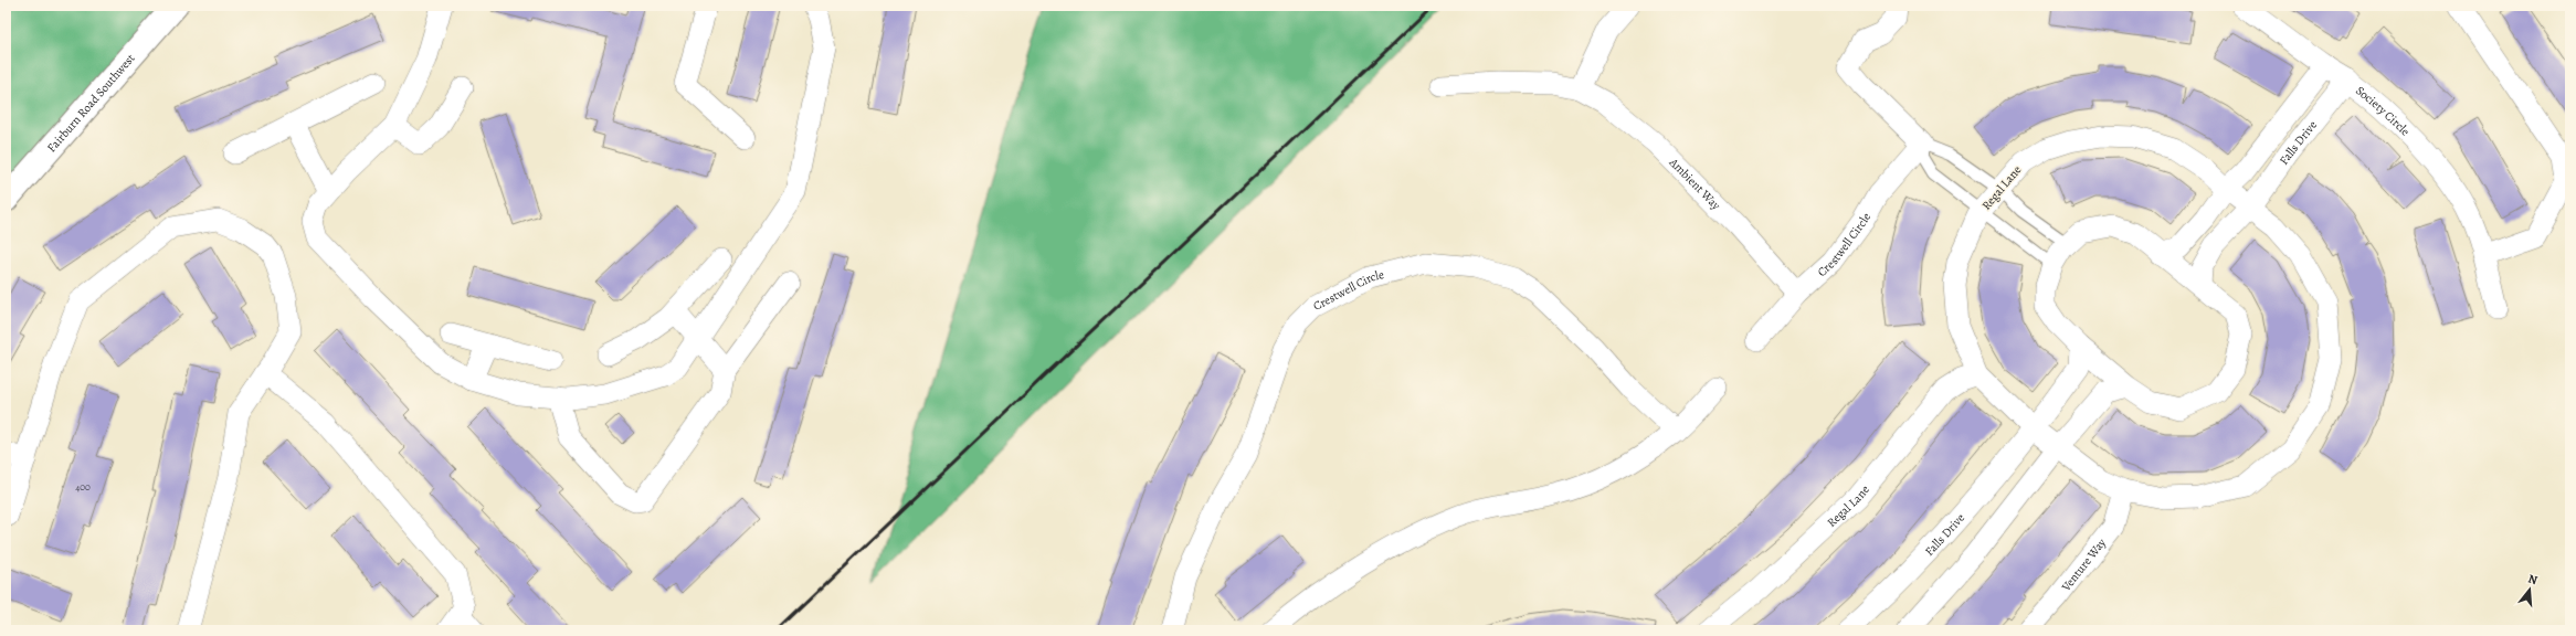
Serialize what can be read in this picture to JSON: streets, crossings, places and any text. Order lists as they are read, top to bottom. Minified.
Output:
{"streets":{"street":["Fairburn Road Southwest","Society Circle","Falls Drive","Ambient Way","Regal Lane","Crestwell Circle","Venture Way"]},"crossings":[["Society Circle","Falls Drive"],["Falls Drive","Regal Lane"],["Ambient Way","Crestwell Circle"]],"house_numbers":["400"],"north":"top"}
